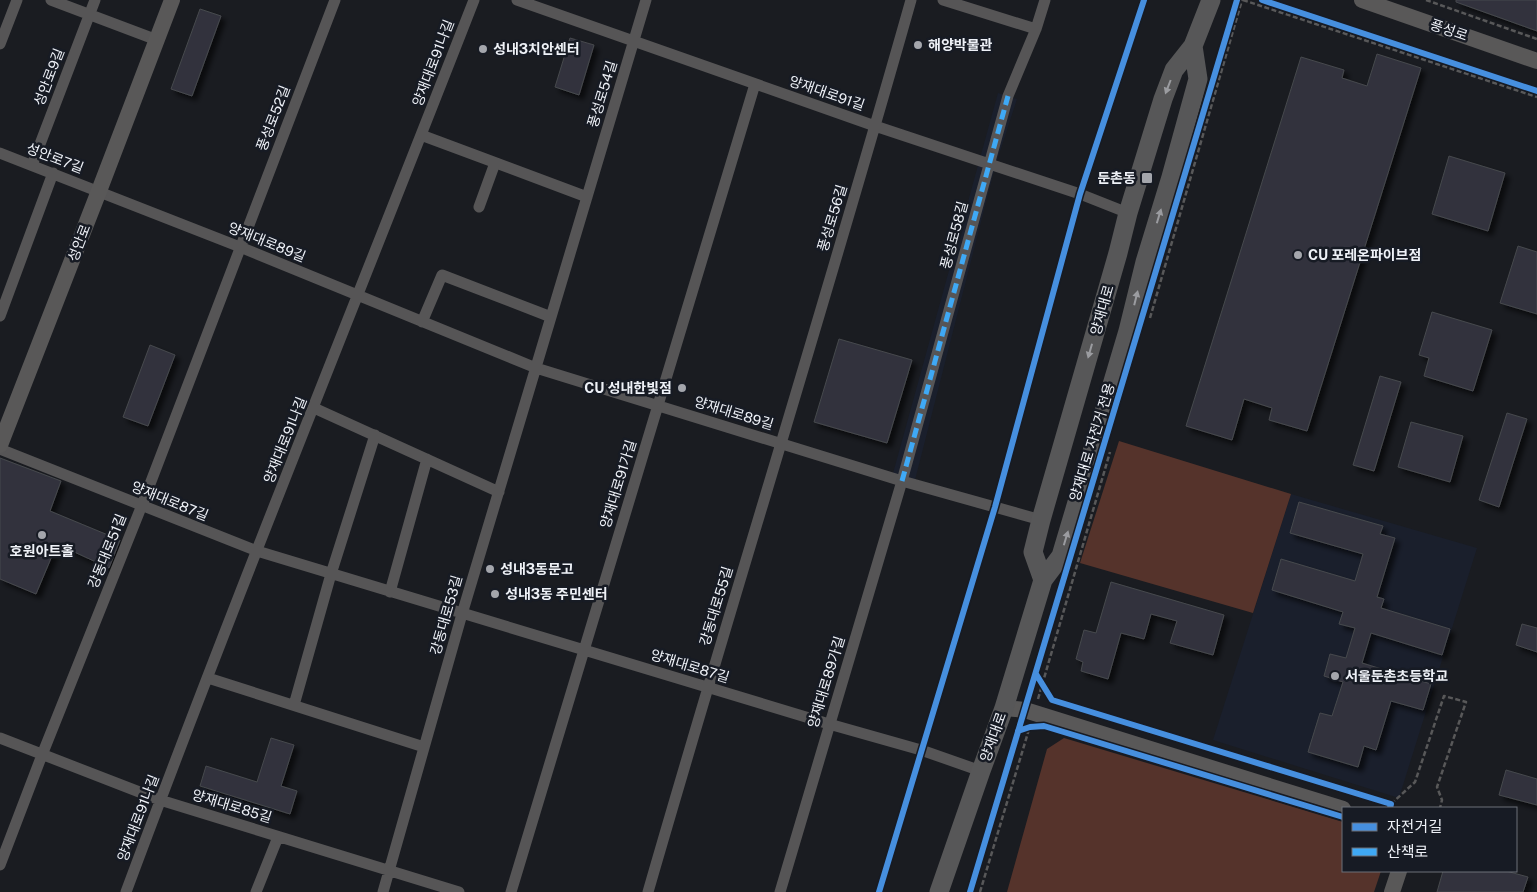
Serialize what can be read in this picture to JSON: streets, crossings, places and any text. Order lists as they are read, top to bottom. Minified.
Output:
{"streets":{"main road":["양재대로"],"street":["풍성로","양재대로91나길","성안로9길","양재대로91길","풍성로54길","풍성로52길","성안로7길","풍성로56길","풍성로58길","양재대로89길","성안로","양재대로91가길","양재대로87길","강동대로51길","강동대로55길","강동대로53길","양재대로89가길","양재대로85길"],"cycle path":["양재대로 자전거 전용"]},"crossings":[["양재대로91나길","양재대로89길"],["양재대로91나길","양재대로87길"],["양재대로91나길","양재대로85길"],["성안로9길","성안로7길"],["양재대로91길","풍성로54길"],["양재대로91길","풍성로56길"],["양재대로91길","풍성로58길"],["양재대로91길","양재대로"],["양재대로91길","양재대로91가길"],["풍성로54길","양재대로89길"],["풍성로54길","강동대로53길"],["풍성로52길","양재대로89길"],["풍성로52길","강동대로51길"],["성안로7길","양재대로89길"],["성안로7길","성안로"],["풍성로56길","양재대로89길"],["풍성로56길","강동대로55길"],["풍성로58길","양재대로89길"],["풍성로58길","양재대로89가길"],["양재대로89길","성안로"],["양재대로89길","양재대로"],["양재대로89길","양재대로91가길"],["양재대로89길","강동대로51길"],["양재대로89길","강동대로55길"],["양재대로89길","강동대로53길"],["양재대로89길","양재대로89가길"],["성안로","양재대로87길"],["양재대로","양재대로87길"],["양재대로91가길","양재대로87길"],["양재대로87길","강동대로51길"],["양재대로87길","강동대로55길"],["양재대로87길","강동대로53길"],["양재대로87길","양재대로89가길"],["강동대로51길","양재대로85길"],["강동대로53길","양재대로85길"]],"places":{"other":["해양박물관","성내3치안센터","CU 포레온파이브점","CU 성내한빛점","호원아트홀","성내3동문고","성내3동 주민센터","서울둔촌초등학교"],"transit":["둔촌동"]},"legend":["자전거길","산책로"]}
